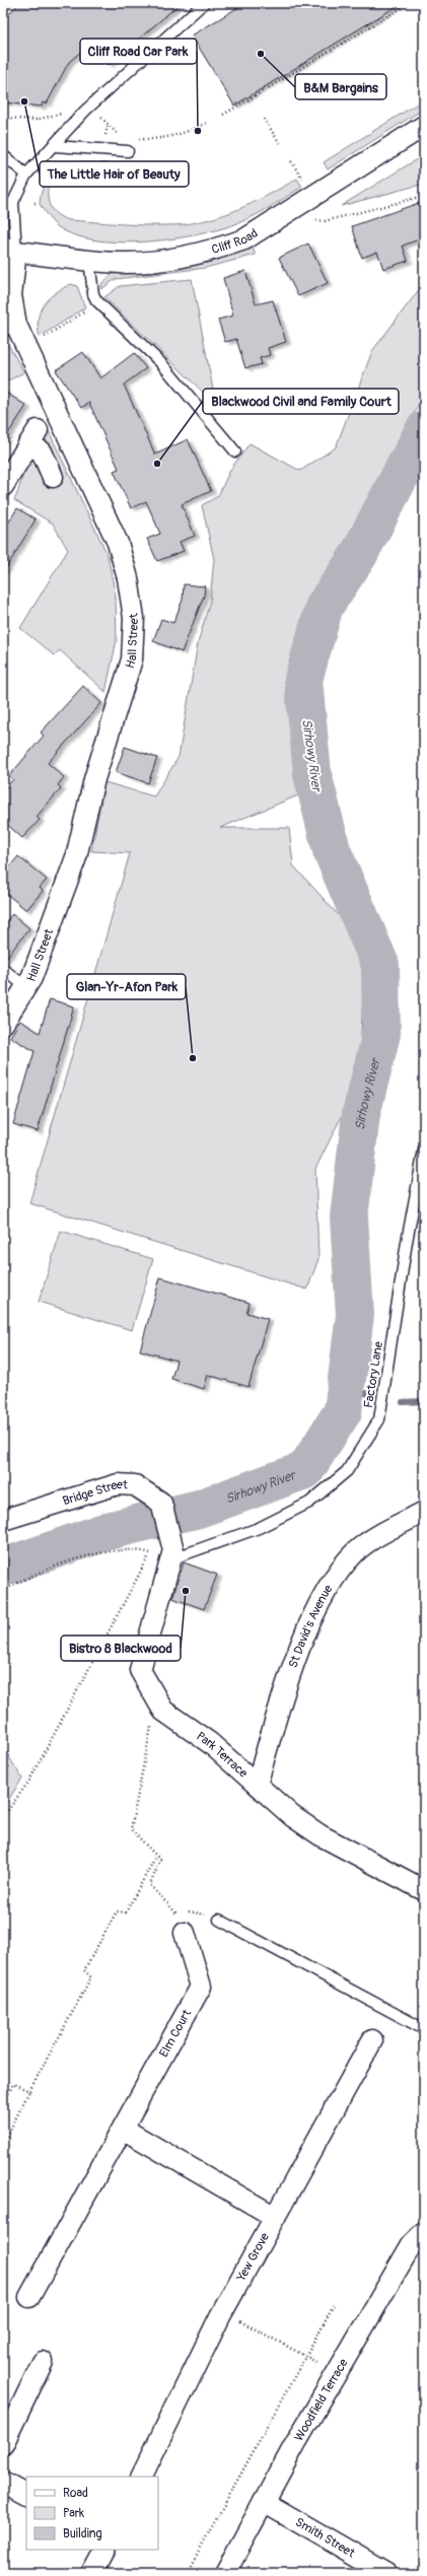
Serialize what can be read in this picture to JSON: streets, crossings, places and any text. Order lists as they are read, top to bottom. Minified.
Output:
{"streets":{"street":["Cliff Road","Hall Street","Bridge Street","St David's Avenue","Park Terrace","Elm Court","Yew Grove","Woodfield Terrace","Smith Street"],"lane":["Factory Lane"]},"crossings":[["Cliff Road","Hall Street"],["Factory Lane","Bridge Street"],["Factory Lane","Park Terrace"],["Bridge Street","Park Terrace"],["St David's Avenue","Park Terrace"],["Woodfield Terrace","Smith Street"]],"water":["Sirhowy River"],"places":["B&M Bargains","The Little Hair of Beauty","Cliff Road Car Park","Blackwood Civil and Family Court","Glan-Yr-Afon Park","Bistro 8 Blackwood"],"legend":["Road","Park","Building"]}
